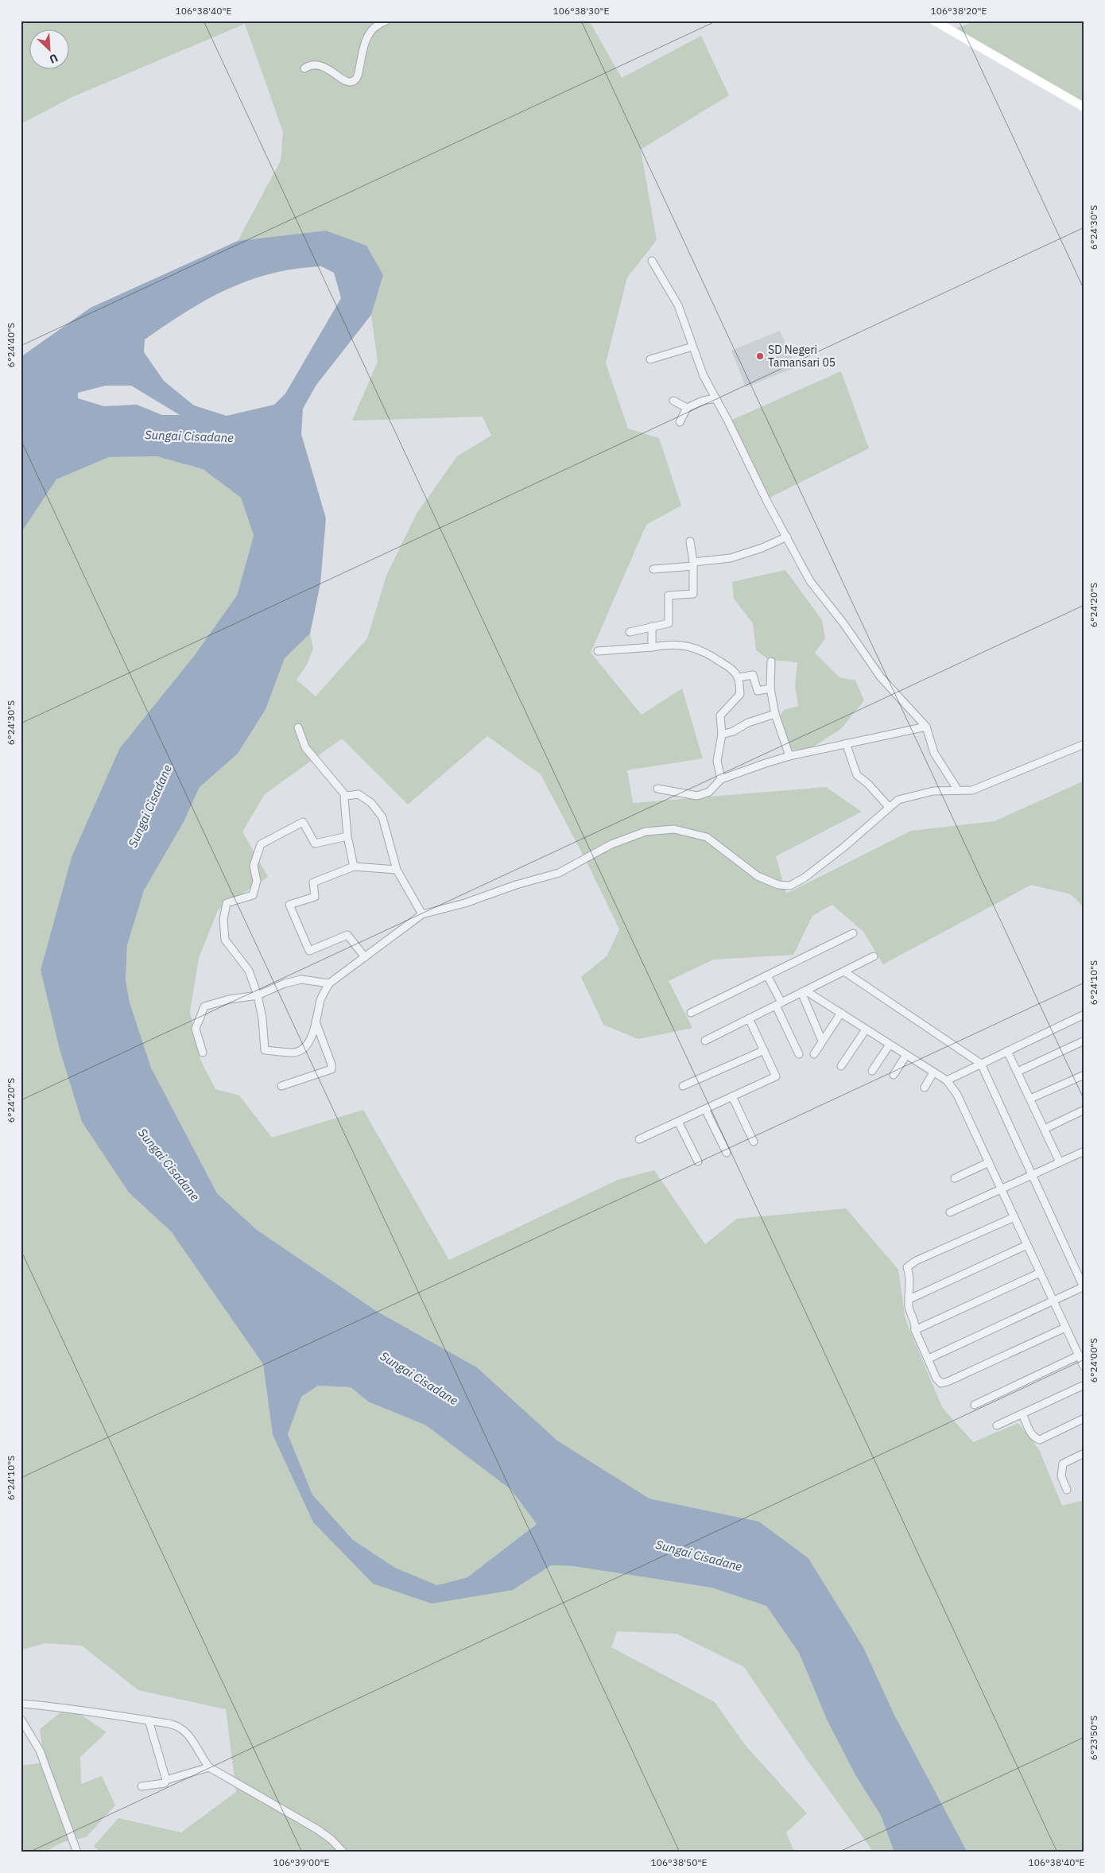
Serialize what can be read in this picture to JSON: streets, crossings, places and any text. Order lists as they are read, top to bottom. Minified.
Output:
{"water":["Sungai Cisadane"],"places":["SD Negeri Tamansari 05"],"north":"bottom right","coordinates":["106°38'40\"E","106°38'30\"E","106°38'20\"E","6°24'30\"S","6°24'40\"S","6°24'20\"S","6°24'10\"S","6°24'00\"S","6°23'50\"S","106°39'00\"E","106°38'50\"E"]}
